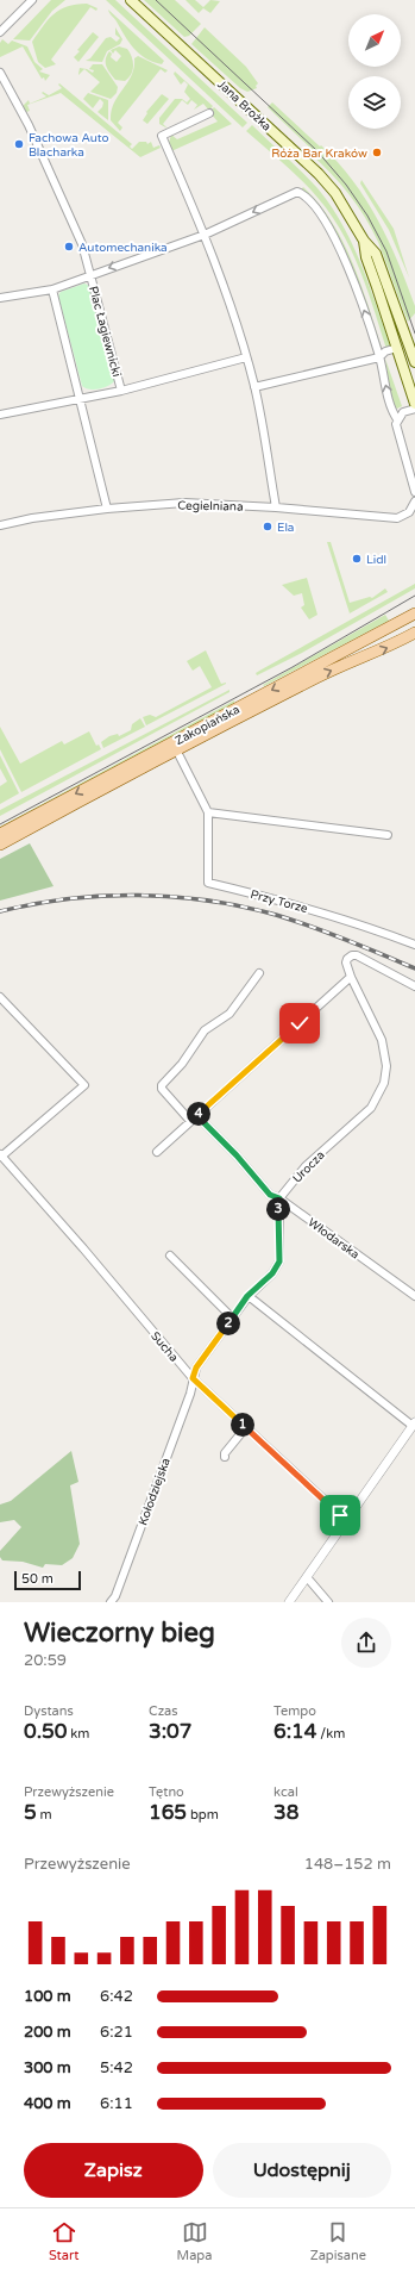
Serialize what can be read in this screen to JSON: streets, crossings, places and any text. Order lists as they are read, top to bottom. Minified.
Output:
{"streets":{"main road":["Jana Brożka","Zakopiańska"],"street":["Plac Łagiewnicki","Cegielniana","Przy Torze","Urocza","Włodarska","Sucha","Kołodziejska"]},"crossings":[["Urocza","Włodarska"],["Sucha","Kołodziejska"]],"places":["Fachowa Auto Blacharka","Róża Bar Kraków","Automechanika","Ela","Lidl"],"scale_bar":"50 m","north":"top right","page":{"pins":["4","3","2","1"],"scale":"50 m","heading":["Wieczorny bieg","20:59"],"stats":[["Dystans","0.50 km"],["Czas","3:07"],["Tempo","6:14 /km"],["Przewyższenie","5 m"],["Tętno","165 bpm"],["kcal","38"]],"chart":["Przewyższenie","148–152 m"],"list":[{"name":"100 m","note":"6:42"},{"name":"200 m","note":"6:21"},{"name":"300 m","note":"5:42"},{"name":"400 m","note":"6:11"}],"buttons":["Zapisz","Udostępnij"],"tabs":["Start","Mapa","Zapisane"]}}
